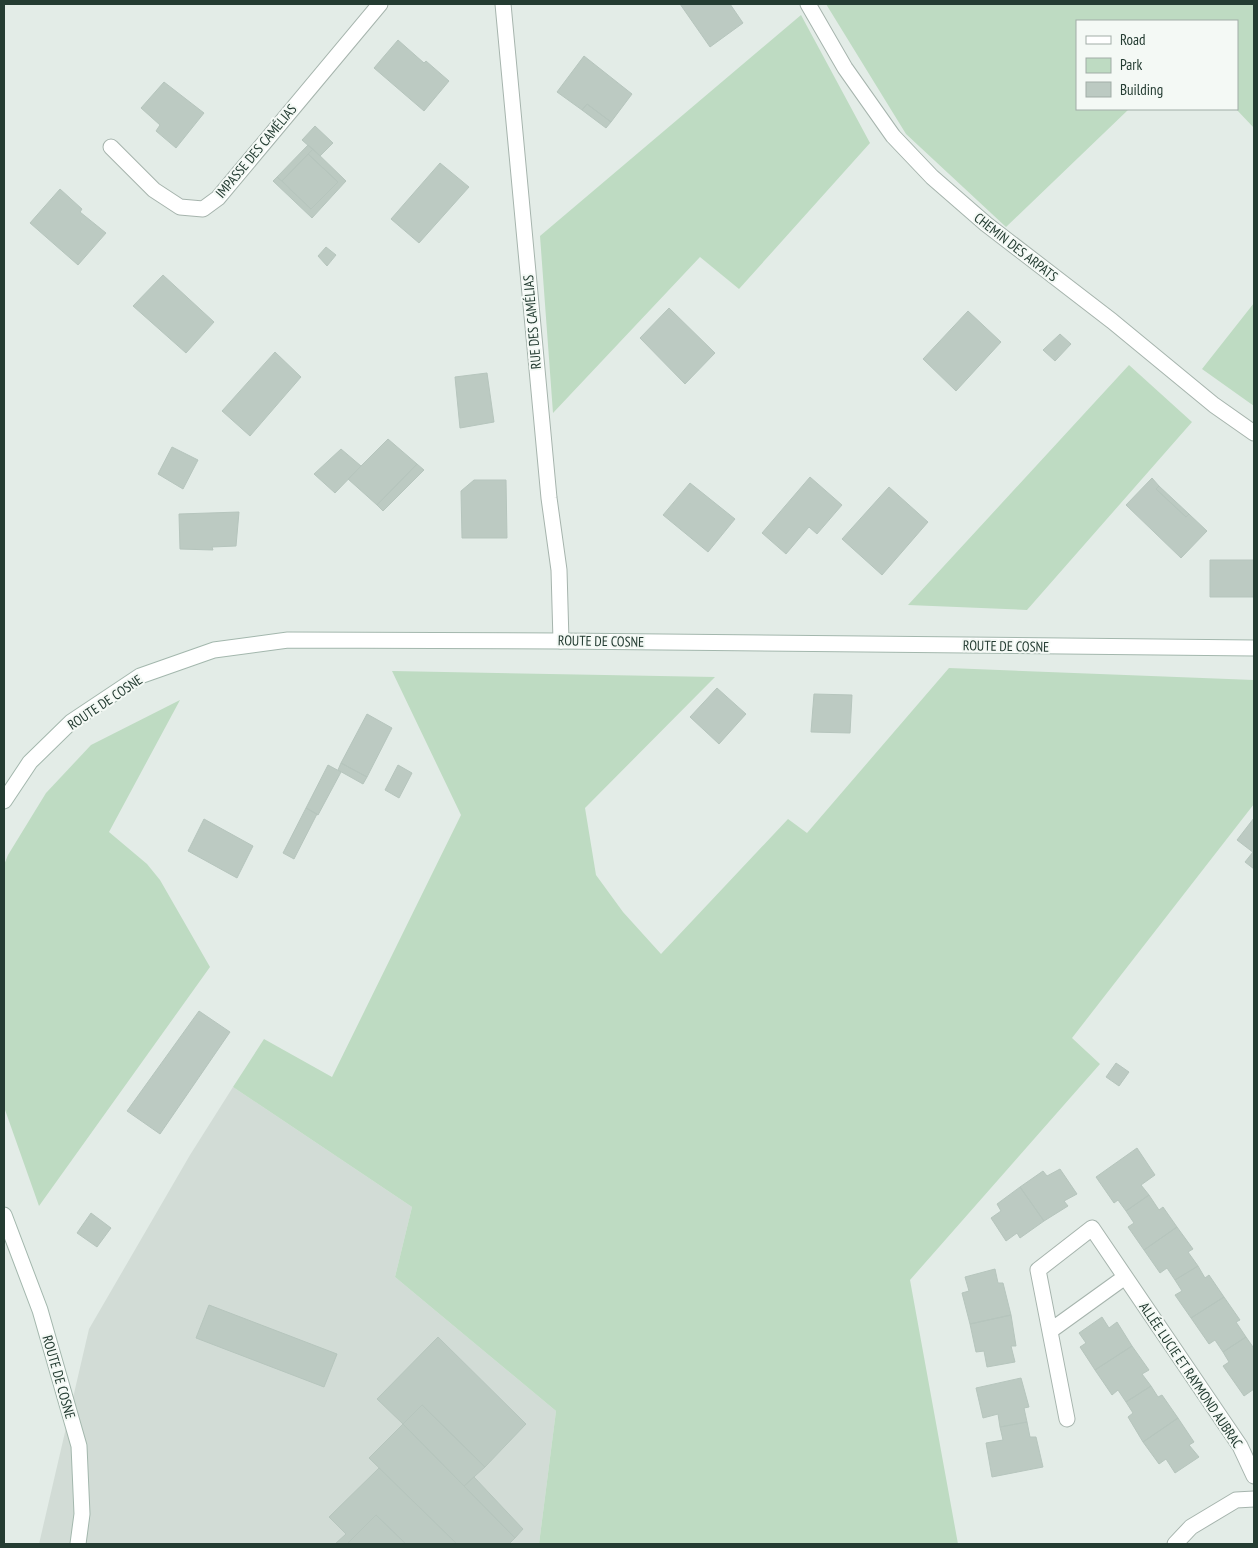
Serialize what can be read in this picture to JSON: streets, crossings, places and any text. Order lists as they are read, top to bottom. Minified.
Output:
{"streets":{"street":["IMPASSE DES CAMÉLIAS","CHEMIN DES ARPATS","RUE DES CAMÉLIAS","ROUTE DE COSNE","ALLÉE LUCIE ET RAYMOND AUBRAC"]},"crossings":[["RUE DES CAMÉLIAS","ROUTE DE COSNE"]],"legend":["Road","Park","Building"]}
